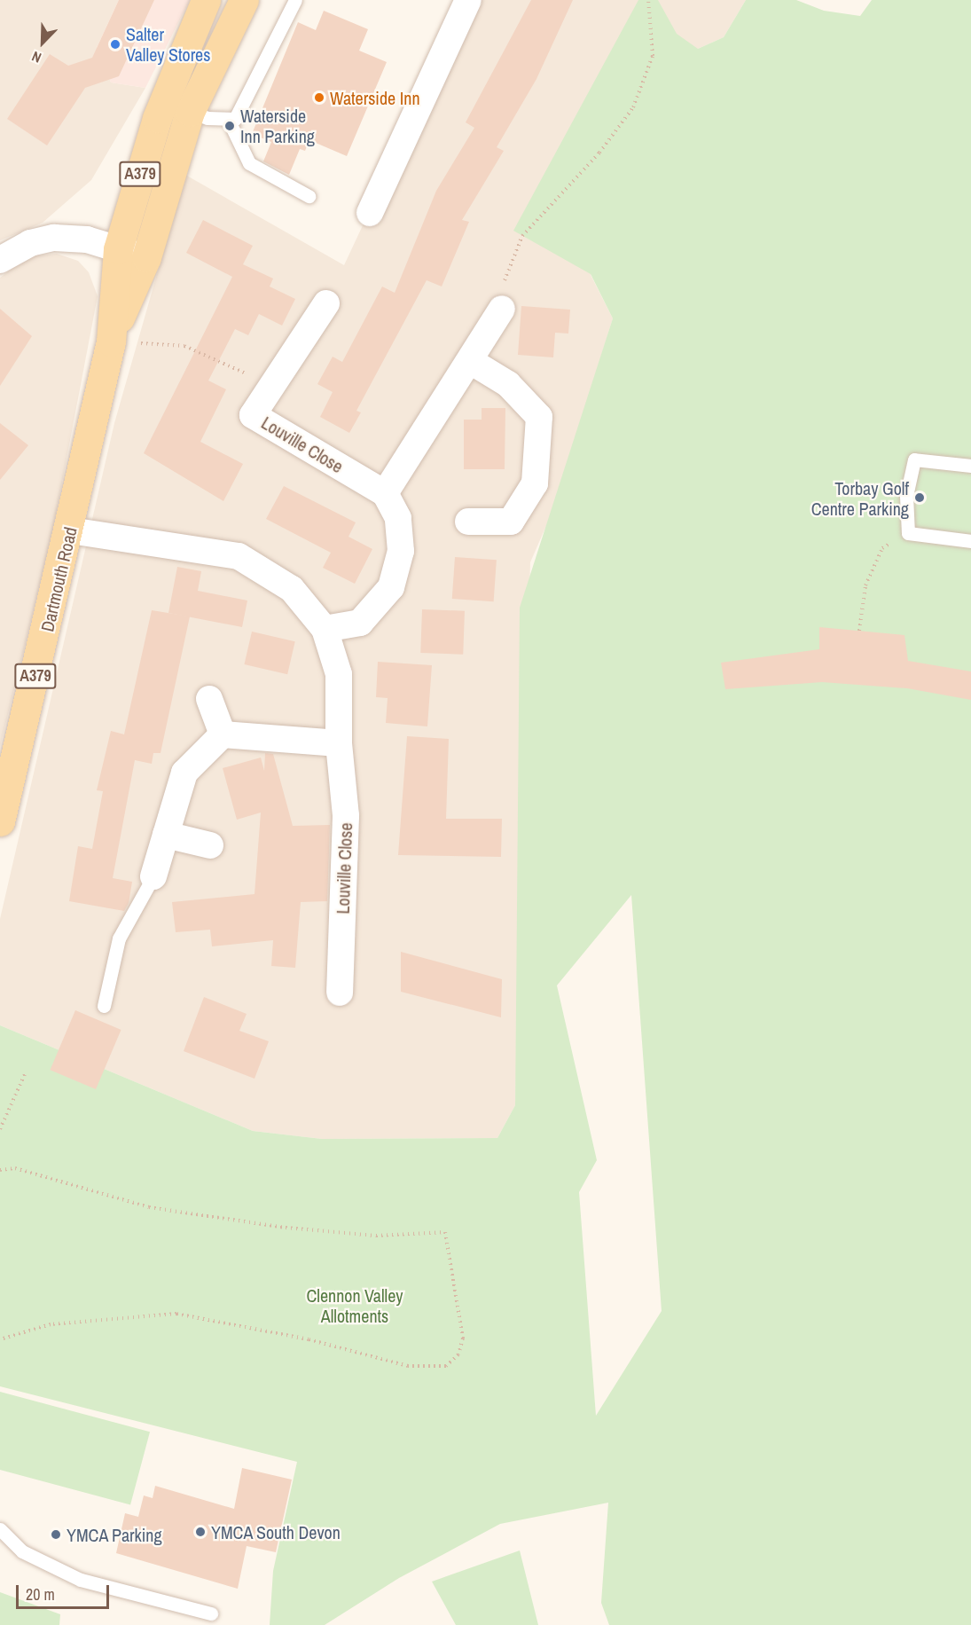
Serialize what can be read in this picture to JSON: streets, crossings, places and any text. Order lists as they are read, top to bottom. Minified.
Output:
{"streets":{"main road":["A379","Dartmouth Road"],"street":["Louville Close"]},"crossings":[["Louville Close","Dartmouth Road"]],"parks":["Clennon Valley Allotments"],"places":["Salter Valley Stores","Waterside Inn","Waterside Inn Parking","Torbay Golf Centre Parking","YMCA South Devon","YMCA Parking"],"scale_bar":"20 m","north":"bottom left"}
